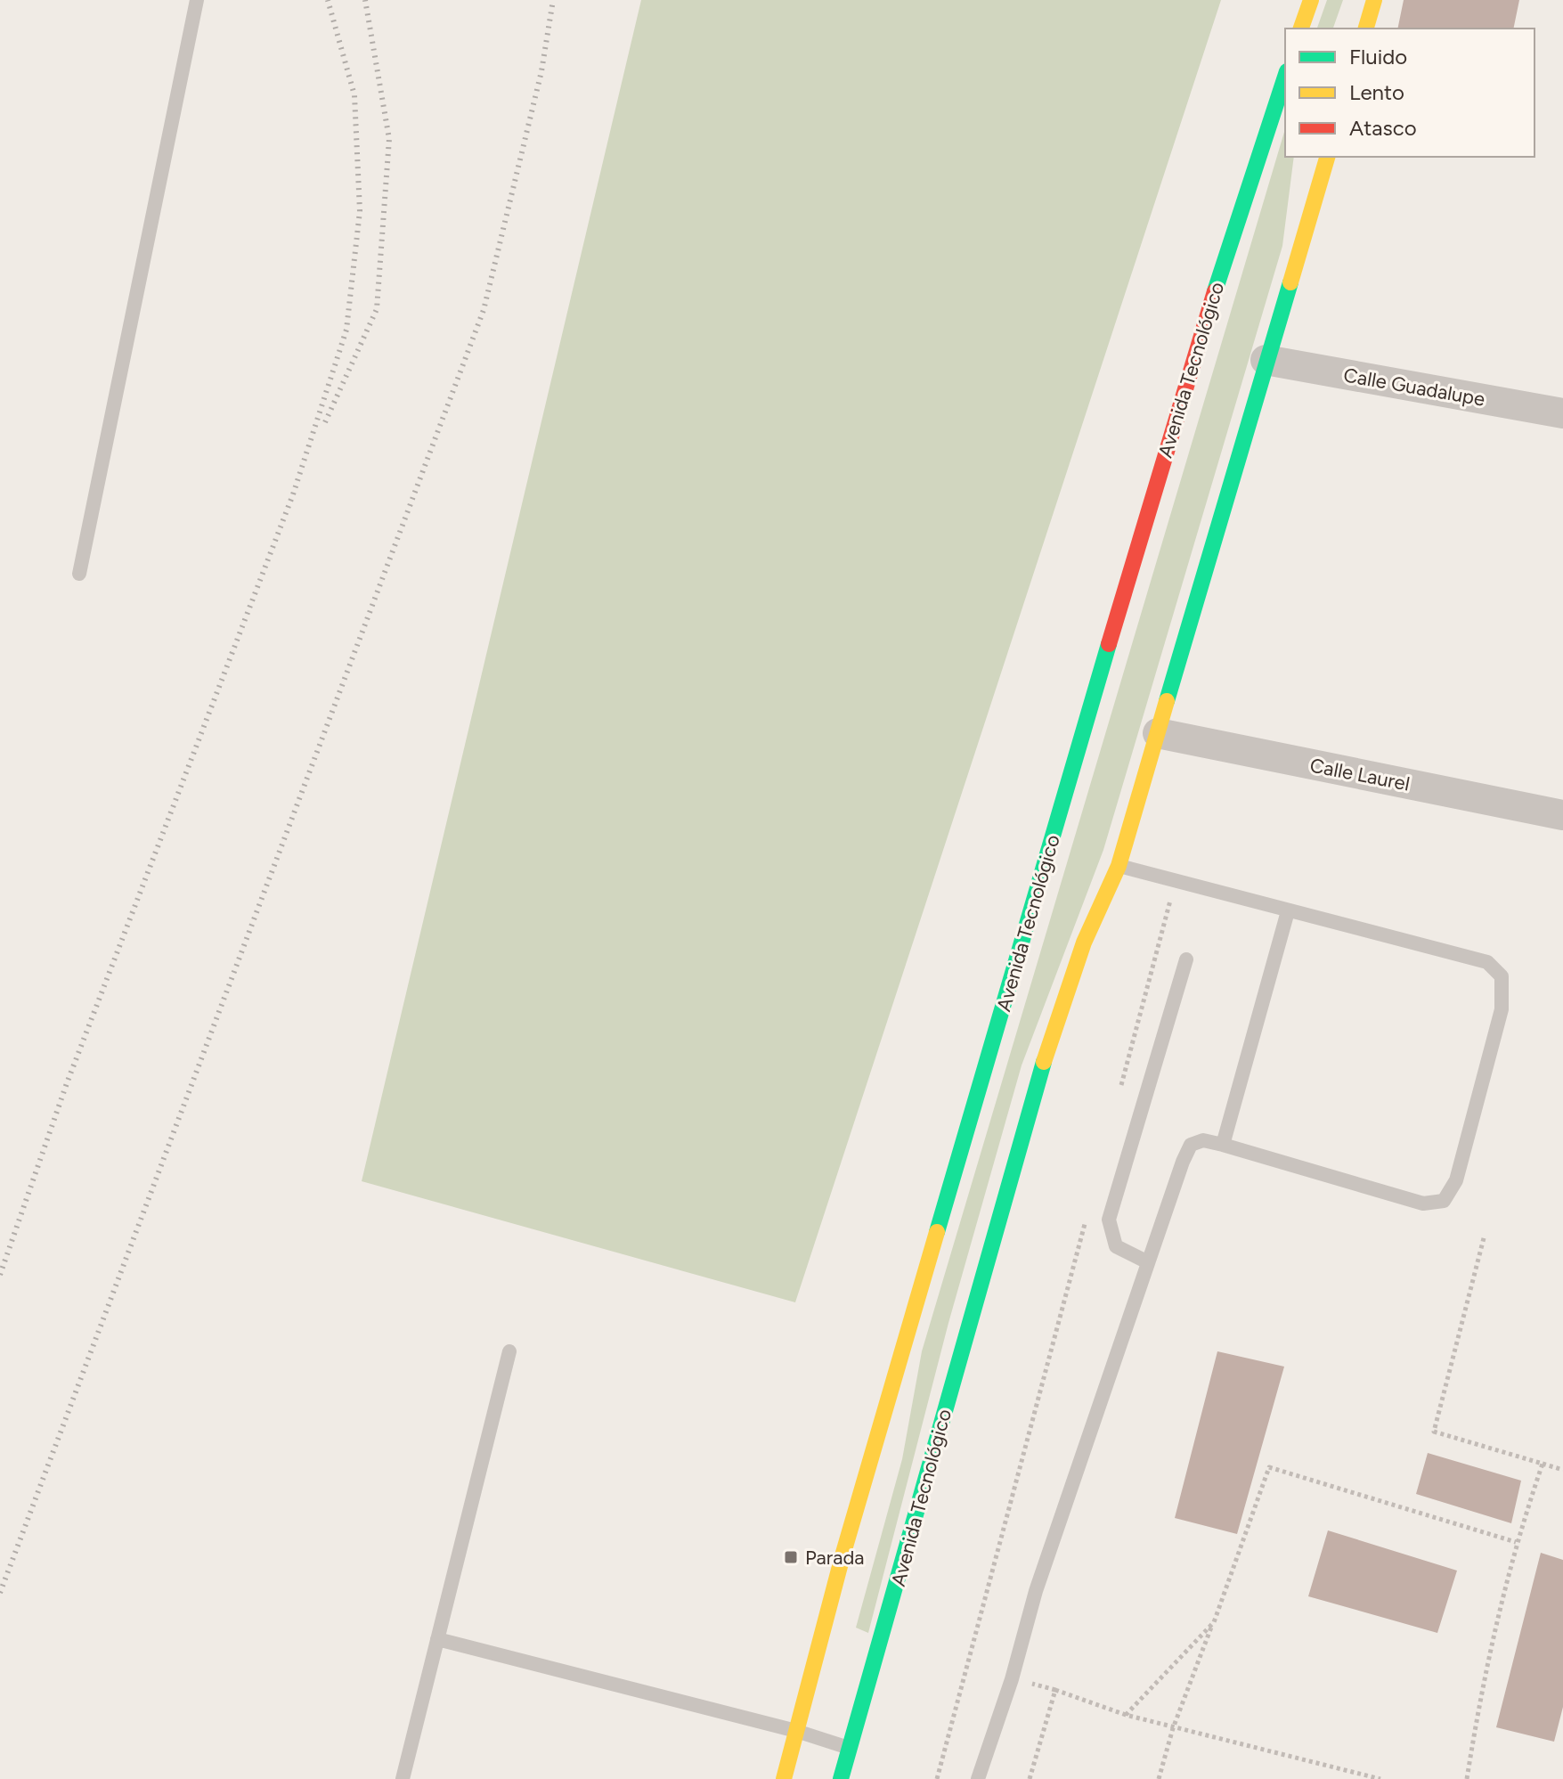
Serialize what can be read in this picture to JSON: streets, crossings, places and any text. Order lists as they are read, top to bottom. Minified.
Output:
{"streets":{"street":["Avenida Tecnológico","Calle Guadalupe","Calle Laurel"]},"crossings":[["Avenida Tecnológico","Calle Guadalupe"],["Avenida Tecnológico","Calle Laurel"]],"places":{"transit":["Parada"]},"legend":["Fluido","Lento","Atasco"]}
